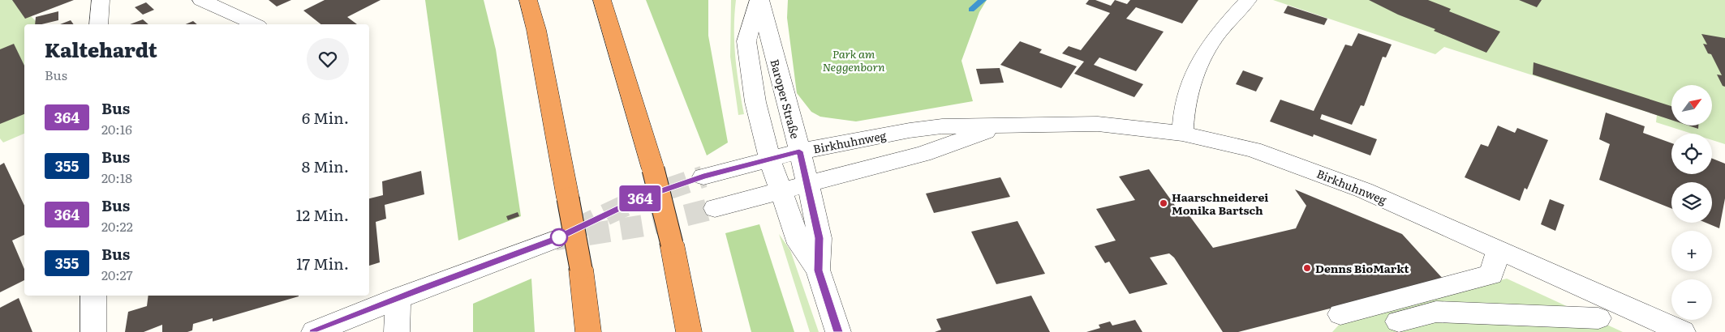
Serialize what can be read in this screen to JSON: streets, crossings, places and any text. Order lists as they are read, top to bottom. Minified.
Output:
{"streets":{"street":["Baroper Straße","Birkhuhnweg"]},"crossings":[["Baroper Straße","Birkhuhnweg"]],"parks":["Park am Neggenborn"],"places":["Haarschneiderei Monika Bartsch","Denns BioMarkt"],"lines":["bus line 364"],"north":"top right","page":{"on_map":"364","heading":["Kaltehardt","Bus"],"map_buttons":["+","−"],"list":[{"mark":"364","name":"Bus","note":"20:16","value":"6 Min."},{"mark":"355","name":"Bus","note":"20:18","value":"8 Min."},{"mark":"364","name":"Bus","note":"20:22","value":"12 Min."},{"mark":"355","name":"Bus","note":"20:27","value":"17 Min."}]}}
